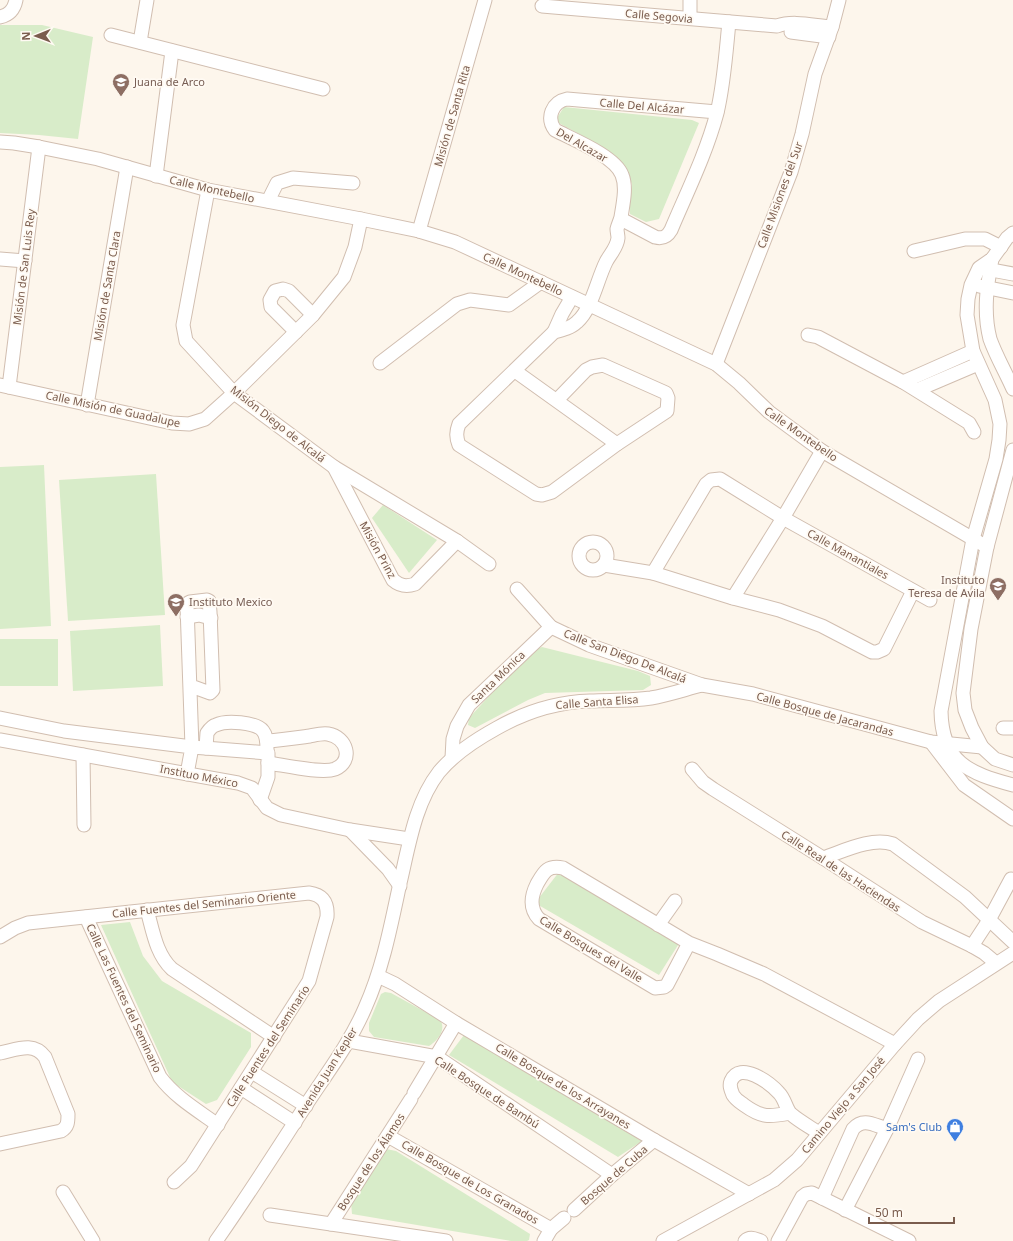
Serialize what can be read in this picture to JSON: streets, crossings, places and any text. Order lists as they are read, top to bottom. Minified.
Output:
{"streets":{"street":["Calle Segovia","Calle Del Alcázar","Misión de Santa Rita","Del Alcazar","Calle Montebello","Calle Misiones del Sur","Misión de San Luis Rey","Misión de Santa Clara","Calle Misión de Guadalupe","Misión Diego de Alcalá","Misión Prinz","Calle Manantiales","Calle San Diego De Alcalá","Santa Mónica","Calle Santa Elisa","Calle Bosque de Jacarandas","Instituo México","Calle Real de las Haciendas","Calle Fuentes del Seminario Oriente","Calle Bosques del Valle","Calle Las Fuentes del Seminario","Calle Fuentes del Seminario","Avenida Juan Kepler","Calle Bosque de los Arrayanes","Calle Bosque de Bambú","Camino Viejo a San José","Bosque de los Álamos","Bosque de Cuba","Calle Bosque de Los Granados"]},"crossings":[["Calle Segovia","Calle Misiones del Sur"],["Calle Del Alcázar","Del Alcazar"],["Misión de Santa Rita","Calle Montebello"],["Del Alcazar","Calle Montebello"],["Calle Montebello","Calle Misiones del Sur"],["Calle Montebello","Misión de San Luis Rey"],["Calle Montebello","Misión de Santa Clara"],["Calle Montebello","Calle Misión de Guadalupe"],["Calle Montebello","Misión Diego de Alcalá"],["Misión de San Luis Rey","Calle Misión de Guadalupe"],["Misión de Santa Clara","Calle Misión de Guadalupe"],["Calle Misión de Guadalupe","Misión Diego de Alcalá"],["Misión Diego de Alcalá","Misión Prinz"],["Calle San Diego De Alcalá","Santa Mónica"],["Calle San Diego De Alcalá","Calle Santa Elisa"],["Calle San Diego De Alcalá","Calle Bosque de Jacarandas"],["Santa Mónica","Calle Santa Elisa"],["Calle Santa Elisa","Calle Bosque de Jacarandas"],["Calle Santa Elisa","Instituo México"],["Calle Santa Elisa","Avenida Juan Kepler"],["Instituo México","Avenida Juan Kepler"],["Calle Real de las Haciendas","Camino Viejo a San José"],["Calle Fuentes del Seminario Oriente","Calle Las Fuentes del Seminario"],["Calle Fuentes del Seminario Oriente","Calle Fuentes del Seminario"],["Calle Bosques del Valle","Camino Viejo a San José"],["Calle Las Fuentes del Seminario","Calle Fuentes del Seminario"],["Avenida Juan Kepler","Calle Bosque de los Arrayanes"],["Avenida Juan Kepler","Calle Bosque de Bambú"],["Calle Bosque de los Arrayanes","Camino Viejo a San José"],["Calle Bosque de los Arrayanes","Bosque de los Álamos"],["Calle Bosque de los Arrayanes","Bosque de Cuba"],["Calle Bosque de Bambú","Bosque de los Álamos"],["Calle Bosque de Bambú","Bosque de Cuba"],["Bosque de los Álamos","Calle Bosque de Los Granados"],["Bosque de Cuba","Calle Bosque de Los Granados"]],"places":{"school or university":["Juana de Arco","Instituto Teresa de Avila","Instituto Mexico"],"shop":["Sam's Club"]},"scale_bar":"50 m","north":"left"}
